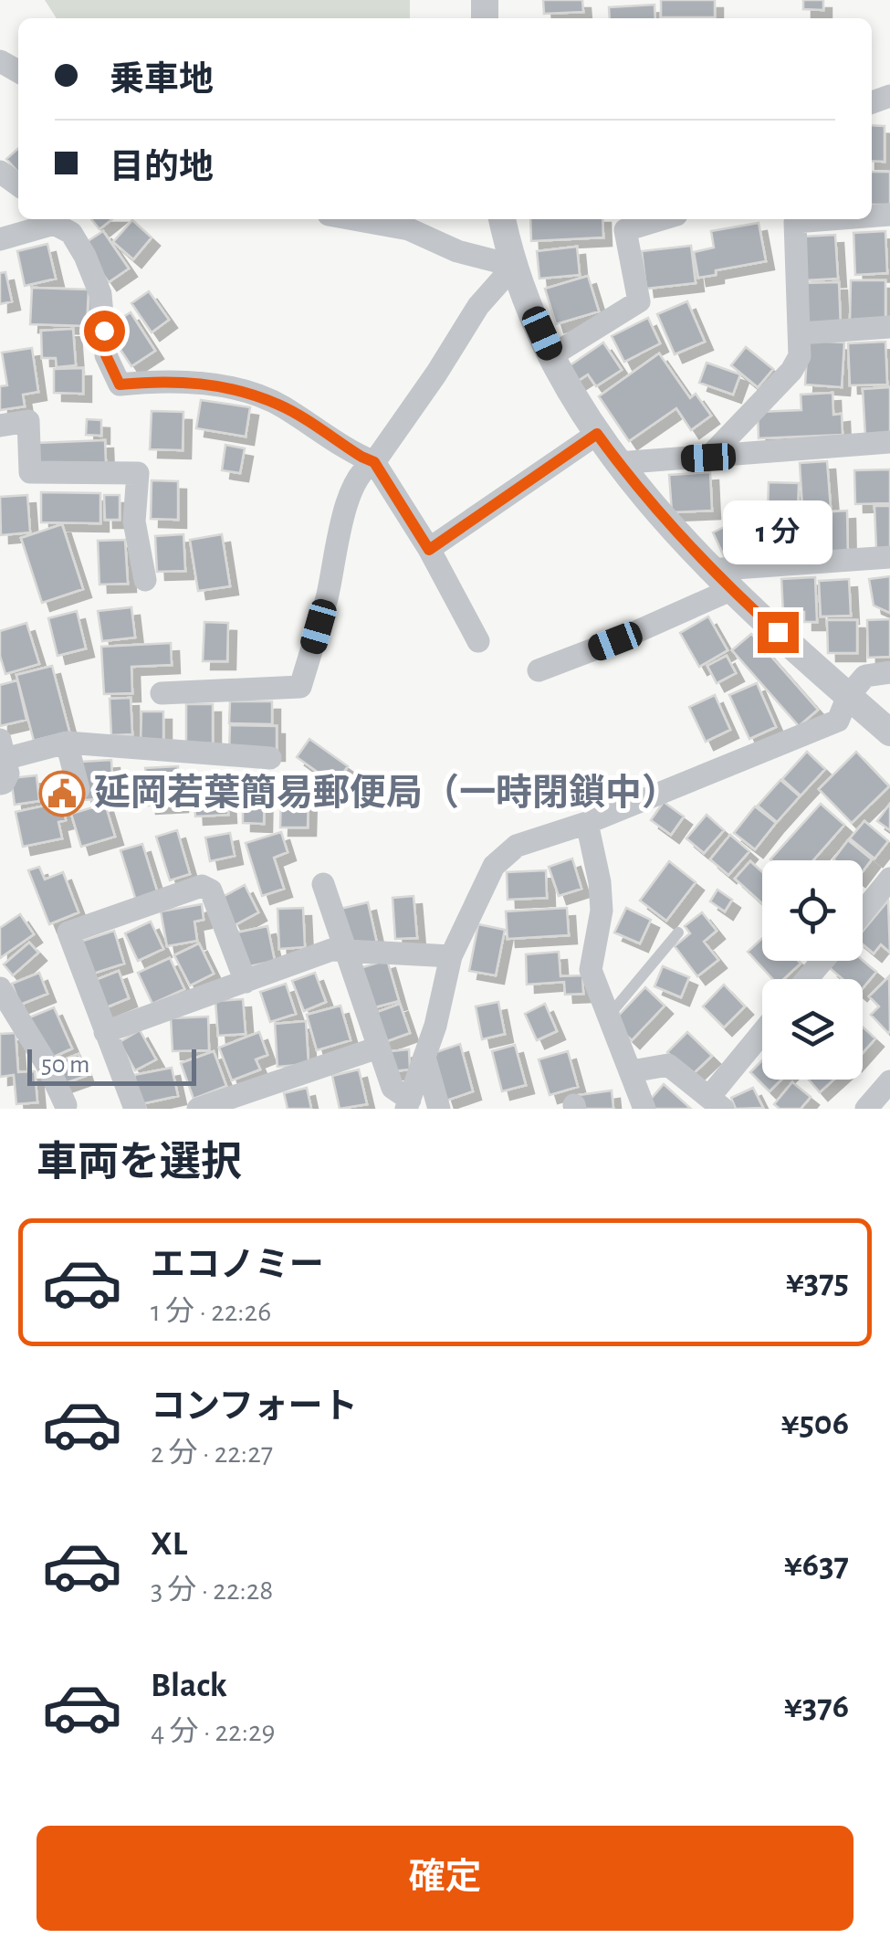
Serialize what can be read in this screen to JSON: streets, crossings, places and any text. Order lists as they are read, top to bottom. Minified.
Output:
{"places":{"public building":["延岡若葉簡易郵便局（一時閉鎖中）"]},"scale_bar":"50 m","page":{"banner":["乗車地","目的地"],"bubble":"1 分","scale":"50 m","heading":"車両を選択","list":[{"name":"エコノミー","note":"1 分 · 22:26","value":"¥375"},{"name":"コンフォート","note":"2 分 · 22:27","value":"¥506"},{"name":"XL","note":"3 分 · 22:28","value":"¥637"},{"name":"Black","note":"4 分 · 22:29","value":"¥376"}],"buttons":"確定"}}
